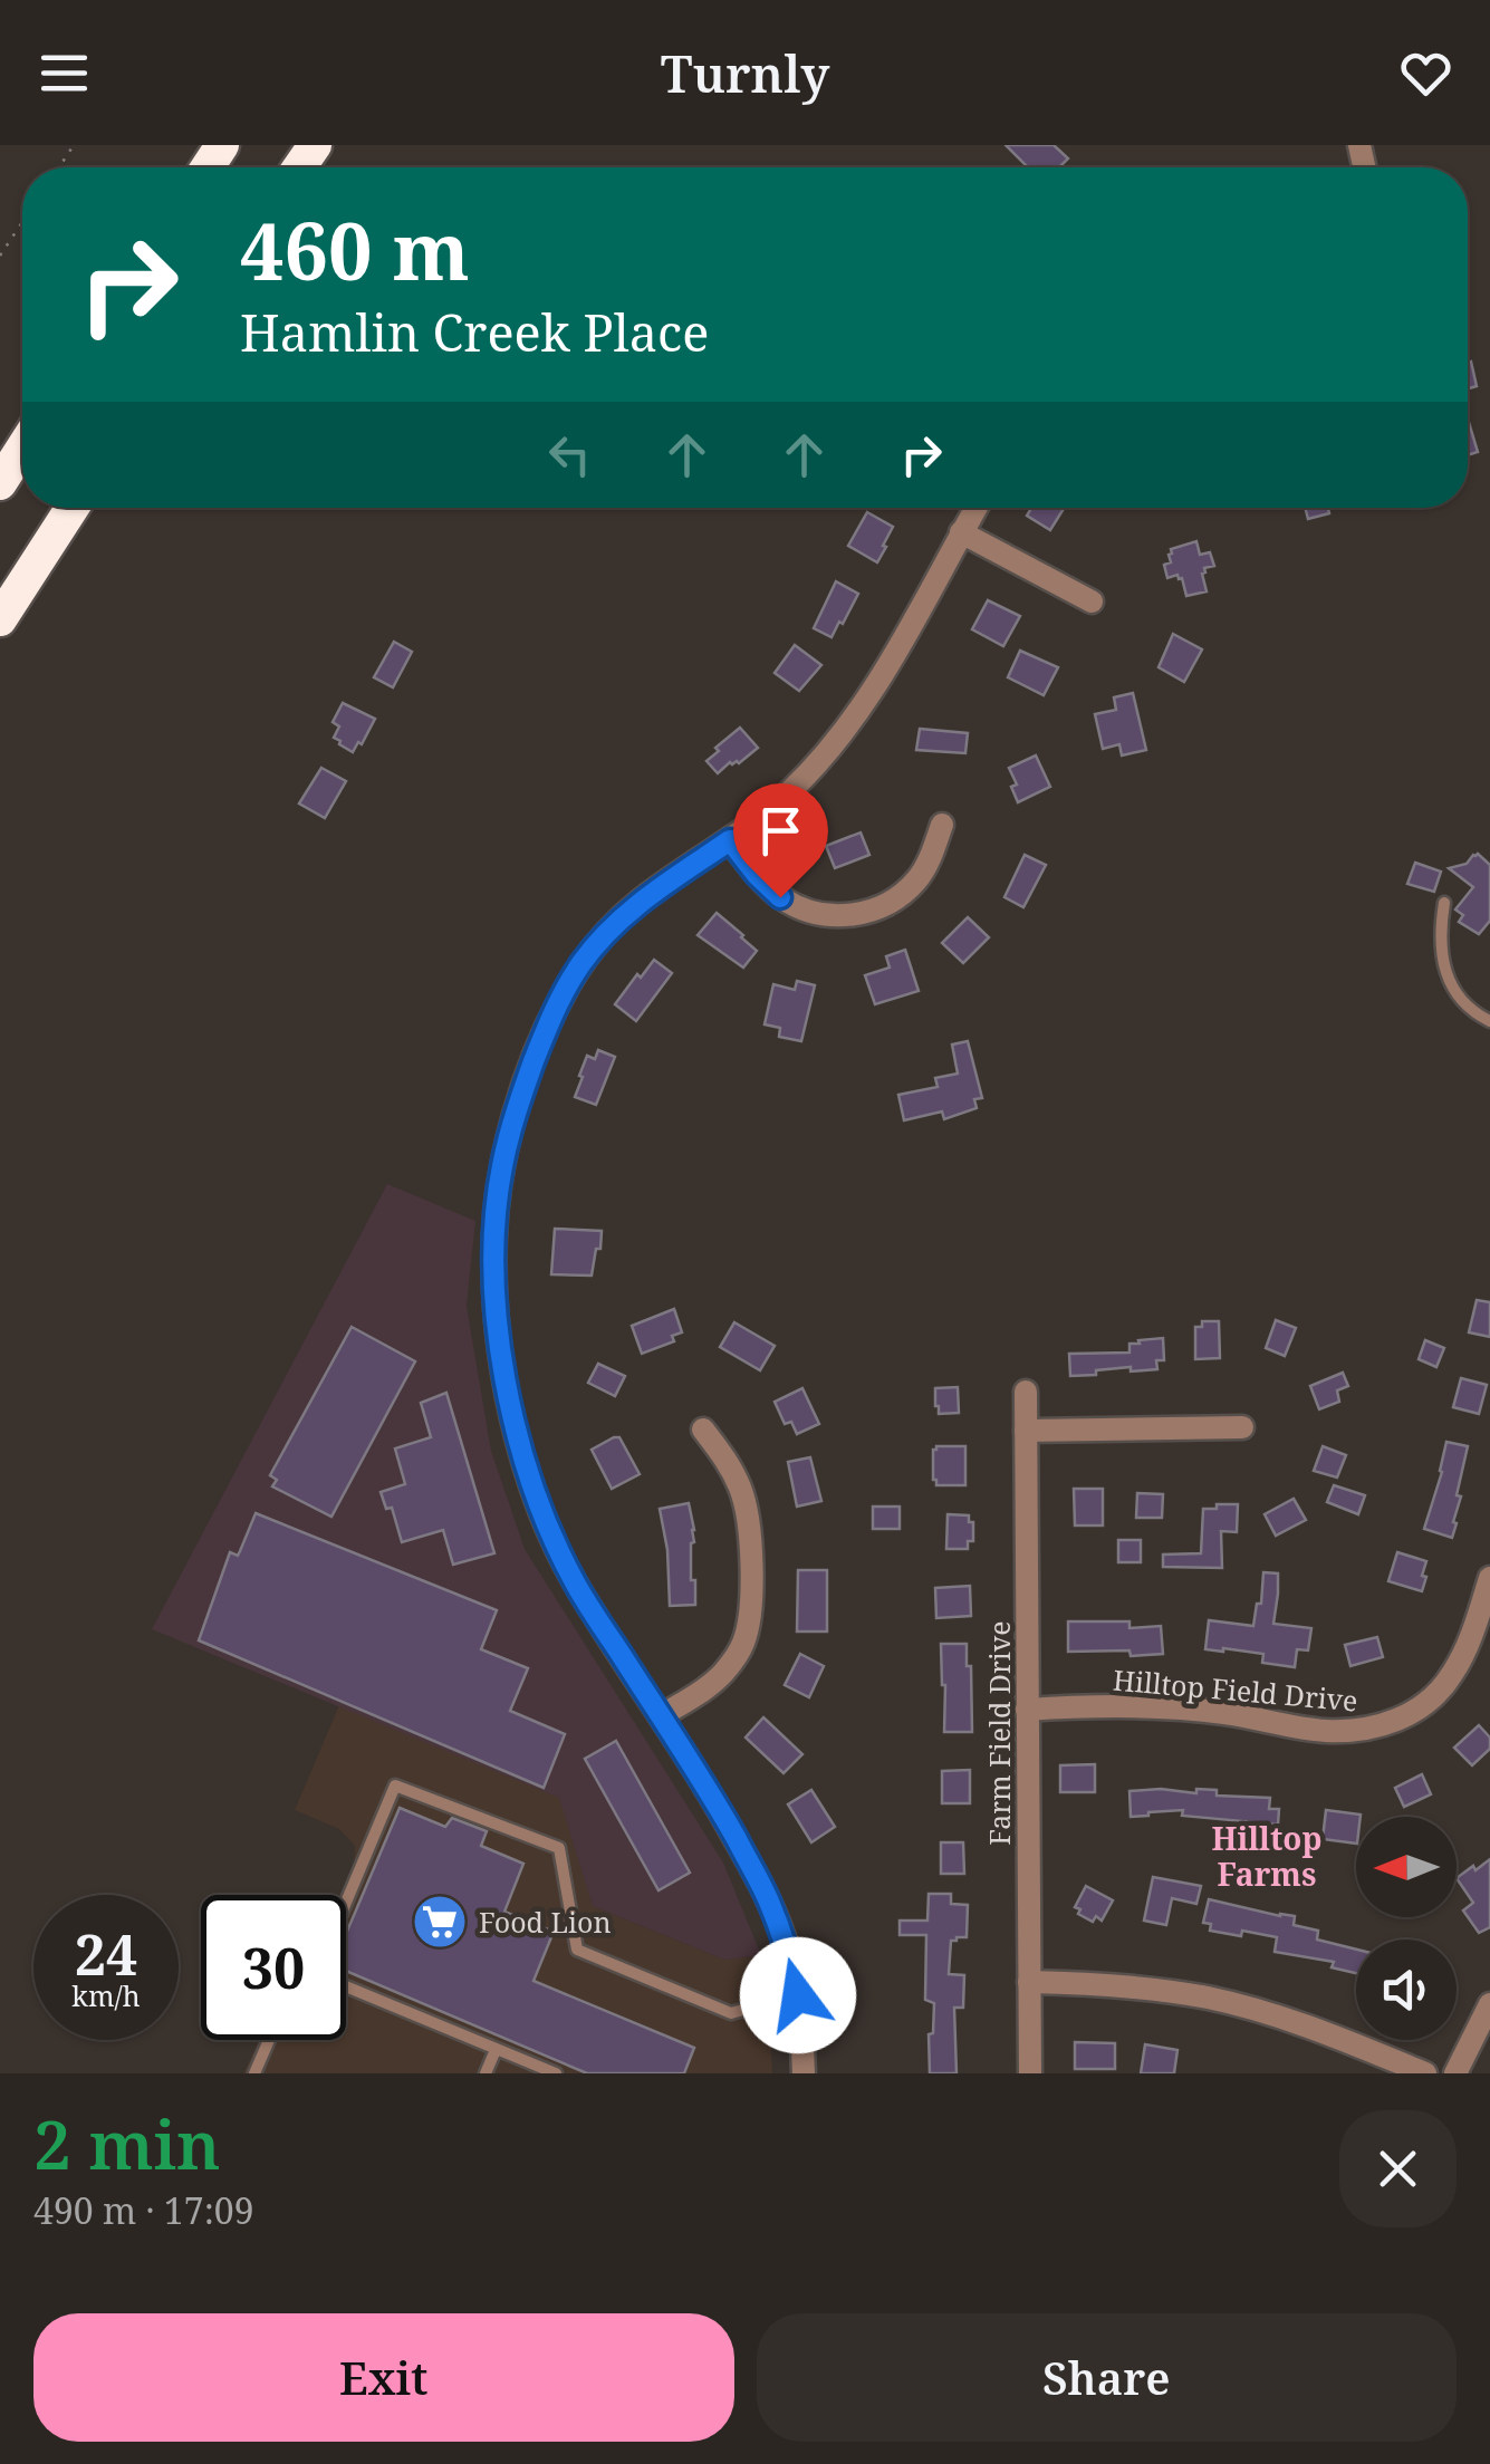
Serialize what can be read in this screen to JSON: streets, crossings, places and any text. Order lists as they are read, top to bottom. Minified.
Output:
{"streets":{"street":["Hilltop Field Drive","Farm Field Drive"]},"crossings":[["Hilltop Field Drive","Farm Field Drive"]],"districts":["Hilltop Farms"],"places":{"supermarket":["Food Lion"]},"north":"left","page":{"header":"Turnly","turn":["460 m","Hamlin Creek Place"],"speed":"24 km/h","limit":"30","heading":["2 min","490 m · 17:09"],"buttons":["Exit","Share"]}}
